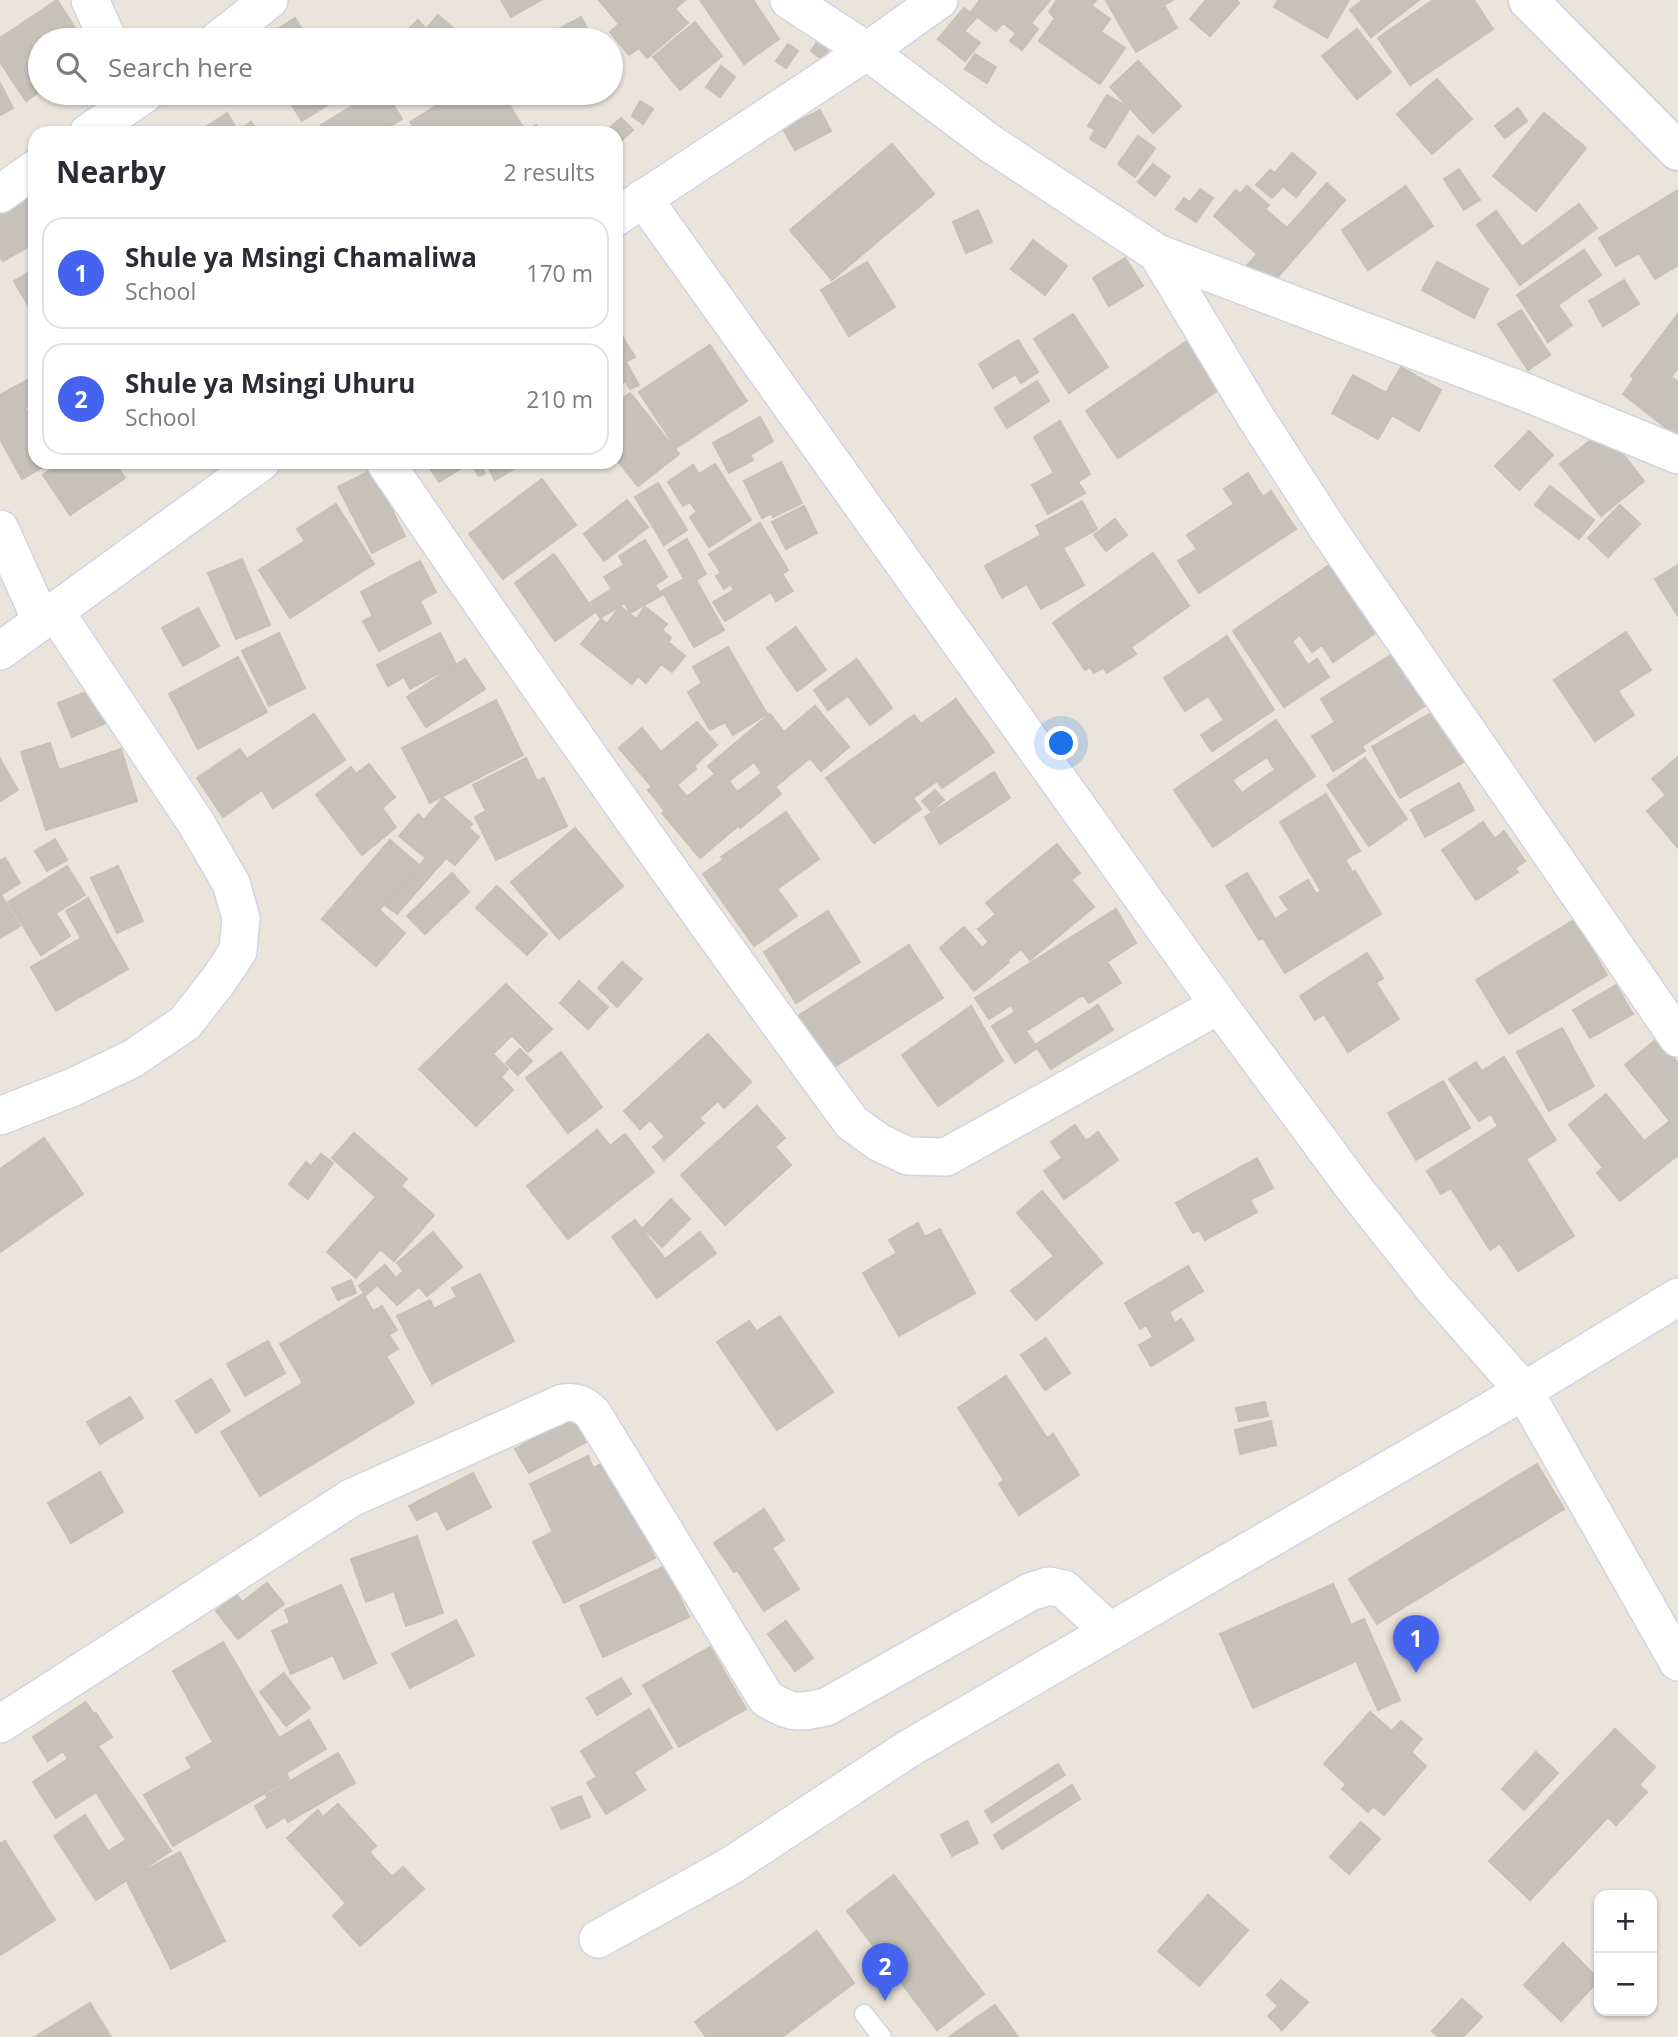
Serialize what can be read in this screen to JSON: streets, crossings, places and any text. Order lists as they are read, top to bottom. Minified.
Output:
{"page":{"search":"Search here","heading":["Nearby","2 results"],"list":[{"mark":"1","name":"Shule ya Msingi Chamaliwa","note":"School","value":"170 m"},{"mark":"2","name":"Shule ya Msingi Uhuru","note":"School","value":"210 m"}],"pins":["1","2"],"map_buttons":["+","−"]}}
